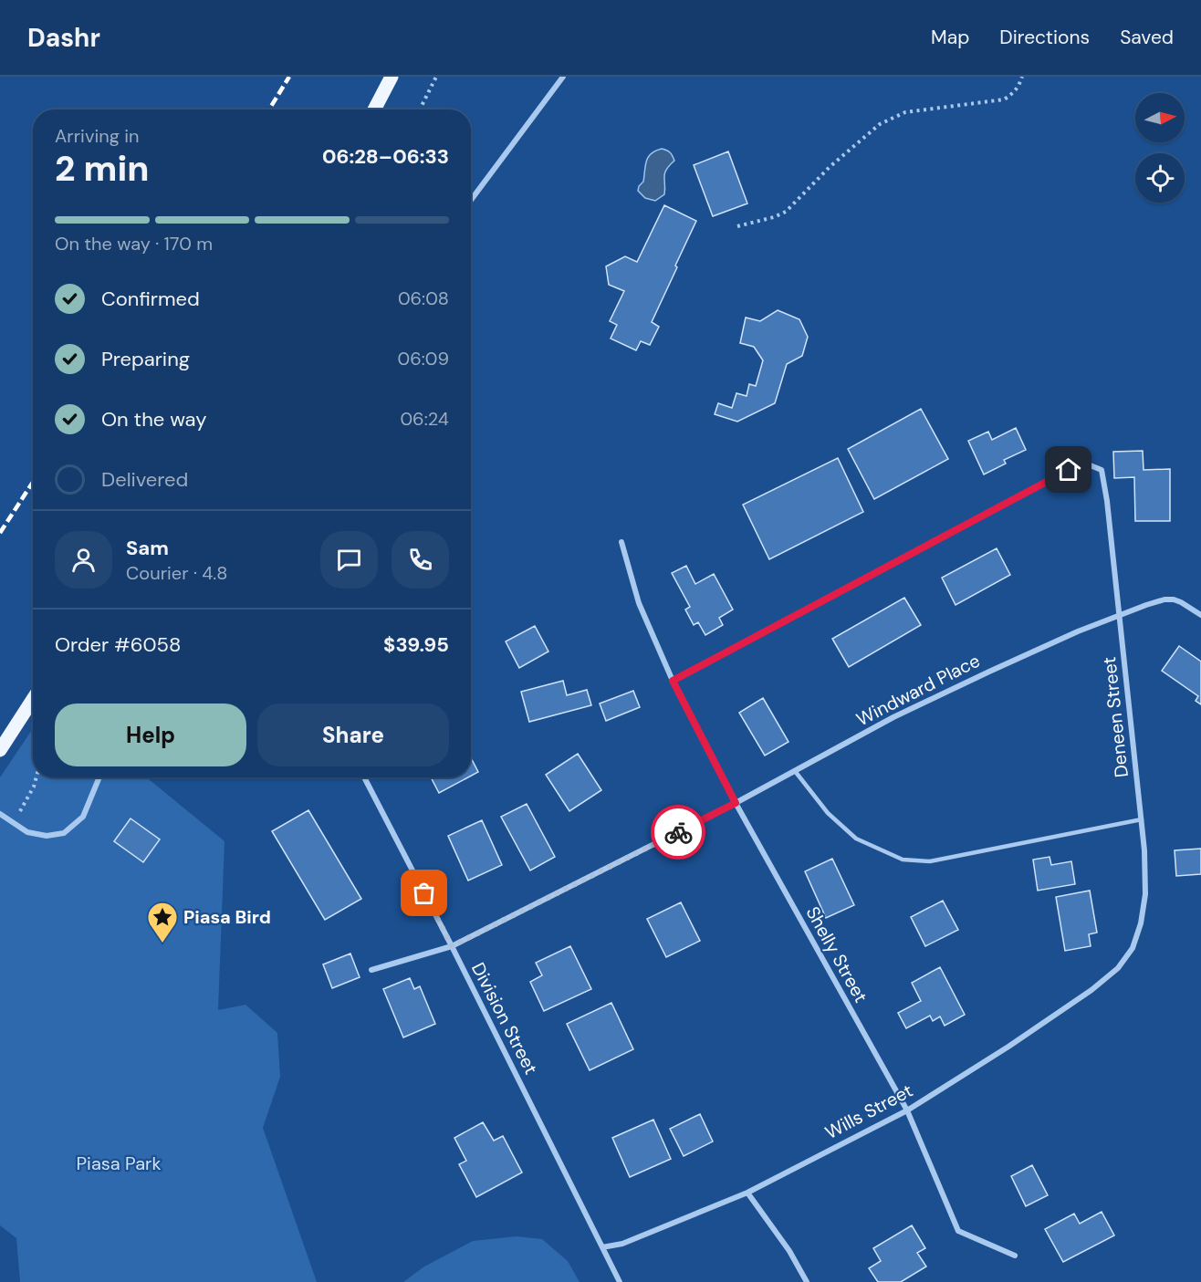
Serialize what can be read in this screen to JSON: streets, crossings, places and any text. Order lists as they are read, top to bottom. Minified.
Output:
{"streets":{"street":["Windward Place","Deneen Street","Shelly Street","Division Street","Wills Street"]},"crossings":[["Windward Place","Deneen Street"],["Windward Place","Shelly Street"],["Windward Place","Division Street"],["Deneen Street","Shelly Street"],["Deneen Street","Wills Street"],["Shelly Street","Wills Street"],["Division Street","Wills Street"]],"parks":["Piasa Park"],"places":{"place":["Piasa Bird"]},"north":"right","page":{"header":"Dashr","nav":["Map","Directions","Saved"],"heading":["2 min","Arriving in","06:28–06:33"],"panel":["Sam","Courier · 4.8","Order #6058","$39.95"],"bar":"On the way · 170 m","list":[["Confirmed","06:08"],["Preparing","06:09"],["On the way","06:24"],"Delivered"],"buttons":["Help","Share"]}}
